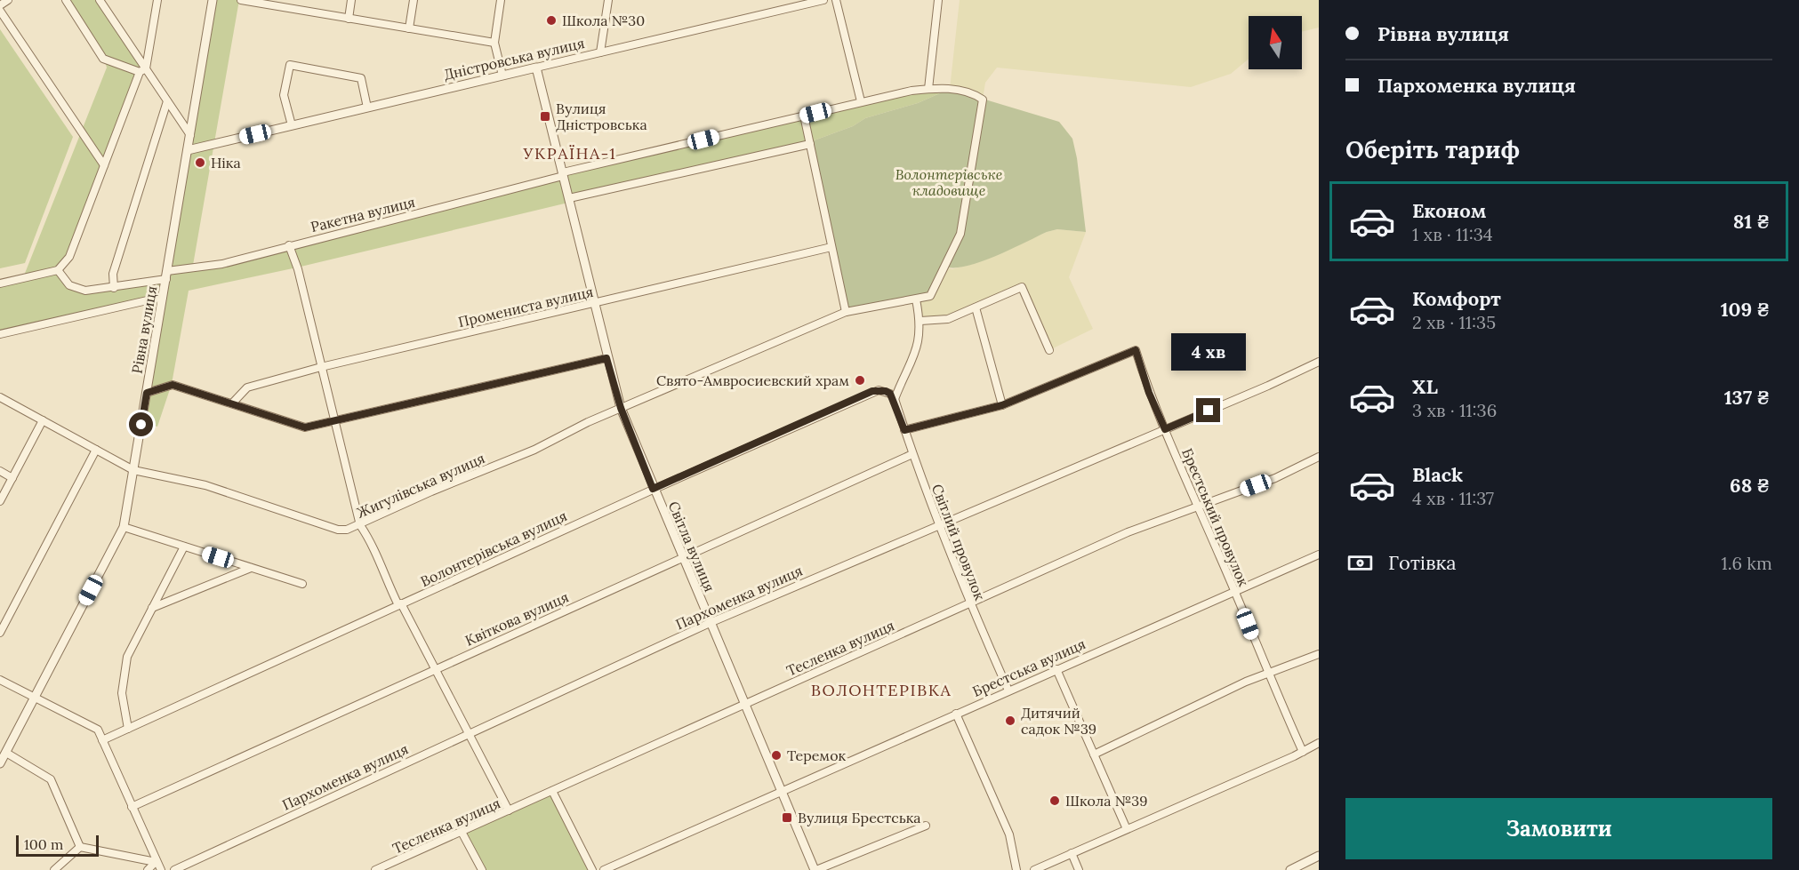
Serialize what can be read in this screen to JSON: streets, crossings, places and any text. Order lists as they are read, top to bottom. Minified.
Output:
{"streets":{"street":["Дністровська вулиця","Ракетна вулиця","Промениста вулиця","Рівна вулиця","Жигулівська вулиця","Брестський провулок","Світлий провулок","Світла вулиця","Волонтерівська вулиця","Пархоменка вулиця","Квіткова вулиця","Тесленка вулиця","Брестська вулиця"]},"crossings":[["Дністровська вулиця","Рівна вулиця"],["Дністровська вулиця","Світла вулиця"],["Ракетна вулиця","Рівна вулиця"],["Ракетна вулиця","Жигулівська вулиця"],["Ракетна вулиця","Світла вулиця"],["Промениста вулиця","Світла вулиця"],["Рівна вулиця","Жигулівська вулиця"],["Жигулівська вулиця","Світла вулиця"],["Брестський провулок","Пархоменка вулиця"],["Брестський провулок","Тесленка вулиця"],["Брестський провулок","Брестська вулиця"],["Світлий провулок","Волонтерівська вулиця"],["Світлий провулок","Пархоменка вулиця"],["Світлий провулок","Квіткова вулиця"],["Світлий провулок","Тесленка вулиця"],["Світлий провулок","Брестська вулиця"],["Світла вулиця","Волонтерівська вулиця"],["Світла вулиця","Пархоменка вулиця"],["Світла вулиця","Квіткова вулиця"],["Світла вулиця","Тесленка вулиця"],["Світла вулиця","Брестська вулиця"]],"districts":["УКРАЇНА-1","ВОЛОНТЕРІВКА"],"parks":["Волонтерівське кладовище"],"places":{"other":["Школа №30","Ніка","Свято-Амвросиевский храм","Дитячий садок №39","Теремок","Школа №39"],"transit":["Вулиця Дністровська","Вулиця Брестська"]},"scale_bar":"100 m","north":"top","page":{"banner":["Рівна вулиця","Пархоменка вулиця"],"heading":"Оберіть тариф","list":[{"name":"Економ","note":"1 хв · 11:34","value":"81 ₴"},{"name":"Комфорт","note":"2 хв · 11:35","value":"109 ₴"},{"name":"XL","note":"3 хв · 11:36","value":"137 ₴"},{"name":"Black","note":"4 хв · 11:37","value":"68 ₴"}],"bubble":"4 хв","pay":["Готівка","1.6 km"],"buttons":"Замовити","scale":"100 m"}}
